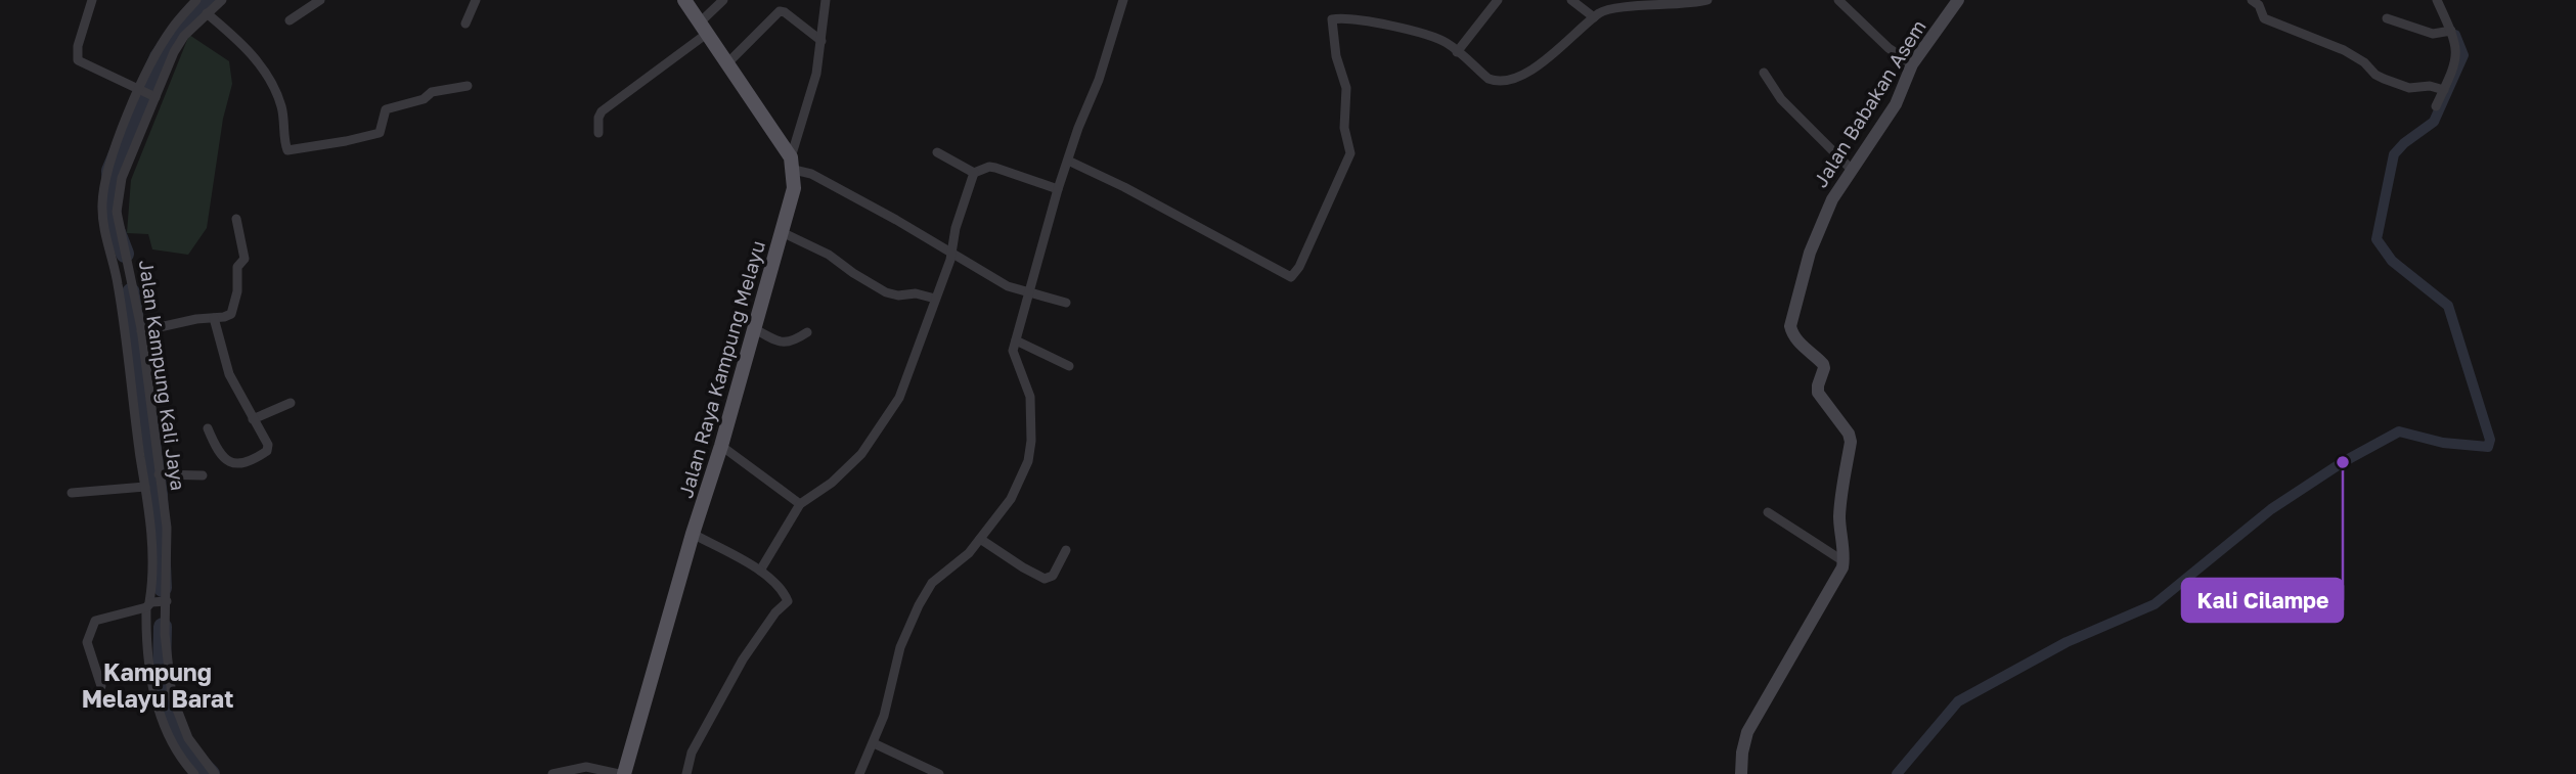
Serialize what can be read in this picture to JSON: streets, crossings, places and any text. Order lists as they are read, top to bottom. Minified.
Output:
{"streets":{"main road":["Jalan Raya Kampung Melayu"],"street":["Jalan Babakan Asem","Jalan Kampung Kali Jaya"]},"districts":["Kampung Melayu Barat"],"places":["Kali Cilampe"]}
